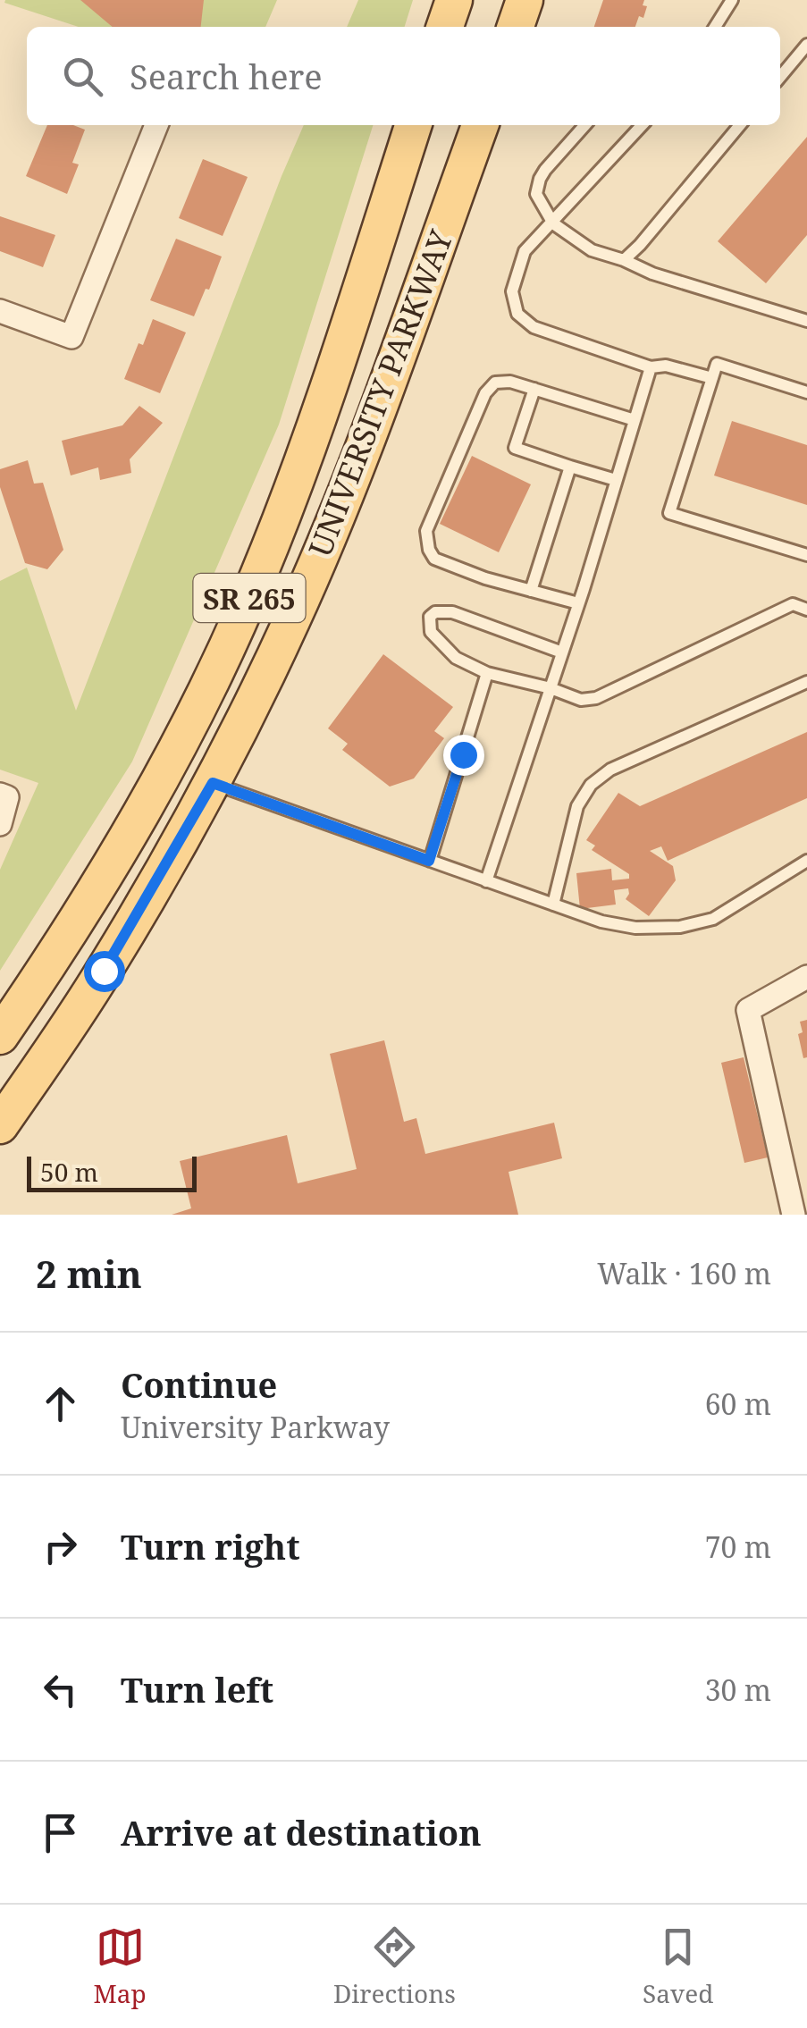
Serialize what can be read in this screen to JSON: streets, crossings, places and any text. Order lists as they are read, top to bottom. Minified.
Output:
{"streets":{"main road":["UNIVERSITY PARKWAY","SR 265"]},"scale_bar":"50 m","page":{"search":"Search here","scale":"50 m","heading":["2 min","Walk · 160 m"],"list":[["Continue","University Parkway","60 m"],["Turn right","70 m"],["Turn left","30 m"],"Arrive at destination"],"nav":["Map","Directions","Saved"]}}
